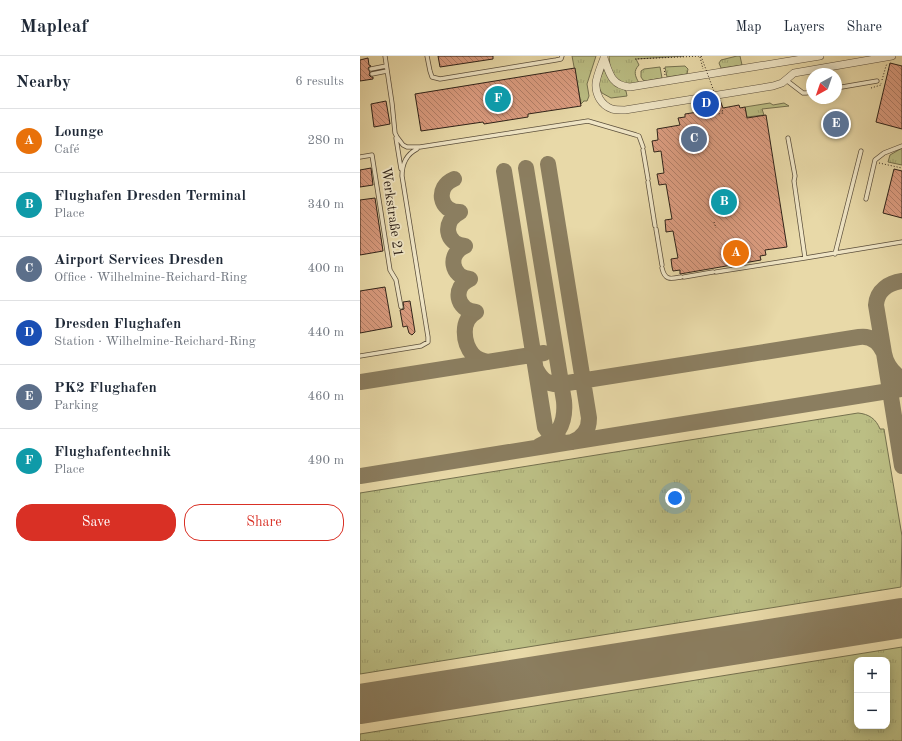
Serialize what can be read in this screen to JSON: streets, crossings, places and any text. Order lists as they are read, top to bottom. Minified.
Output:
{"streets":{"lane":["Werkstraße 21"]},"north":"bottom left","page":{"header":"Mapleaf","nav":["Map","Layers","Share"],"heading":["Nearby","6 results"],"pins":["F","D","E","C","B","A"],"list":[{"mark":"A","name":"Lounge","note":"Café","value":"280 m"},{"mark":"B","name":"Flughafen Dresden Terminal","note":"Place","value":"340 m"},{"mark":"C","name":"Airport Services Dresden","note":"Office · Wilhelmine-Reichard-Ring","value":"400 m"},{"mark":"D","name":"Dresden Flughafen","note":"Station · Wilhelmine-Reichard-Ring","value":"440 m"},{"mark":"E","name":"PK2 Flughafen","note":"Parking","value":"460 m"},{"mark":"F","name":"Flughafentechnik","note":"Place","value":"490 m"}],"buttons":["Save","Share"],"map_buttons":["+","−"]}}
